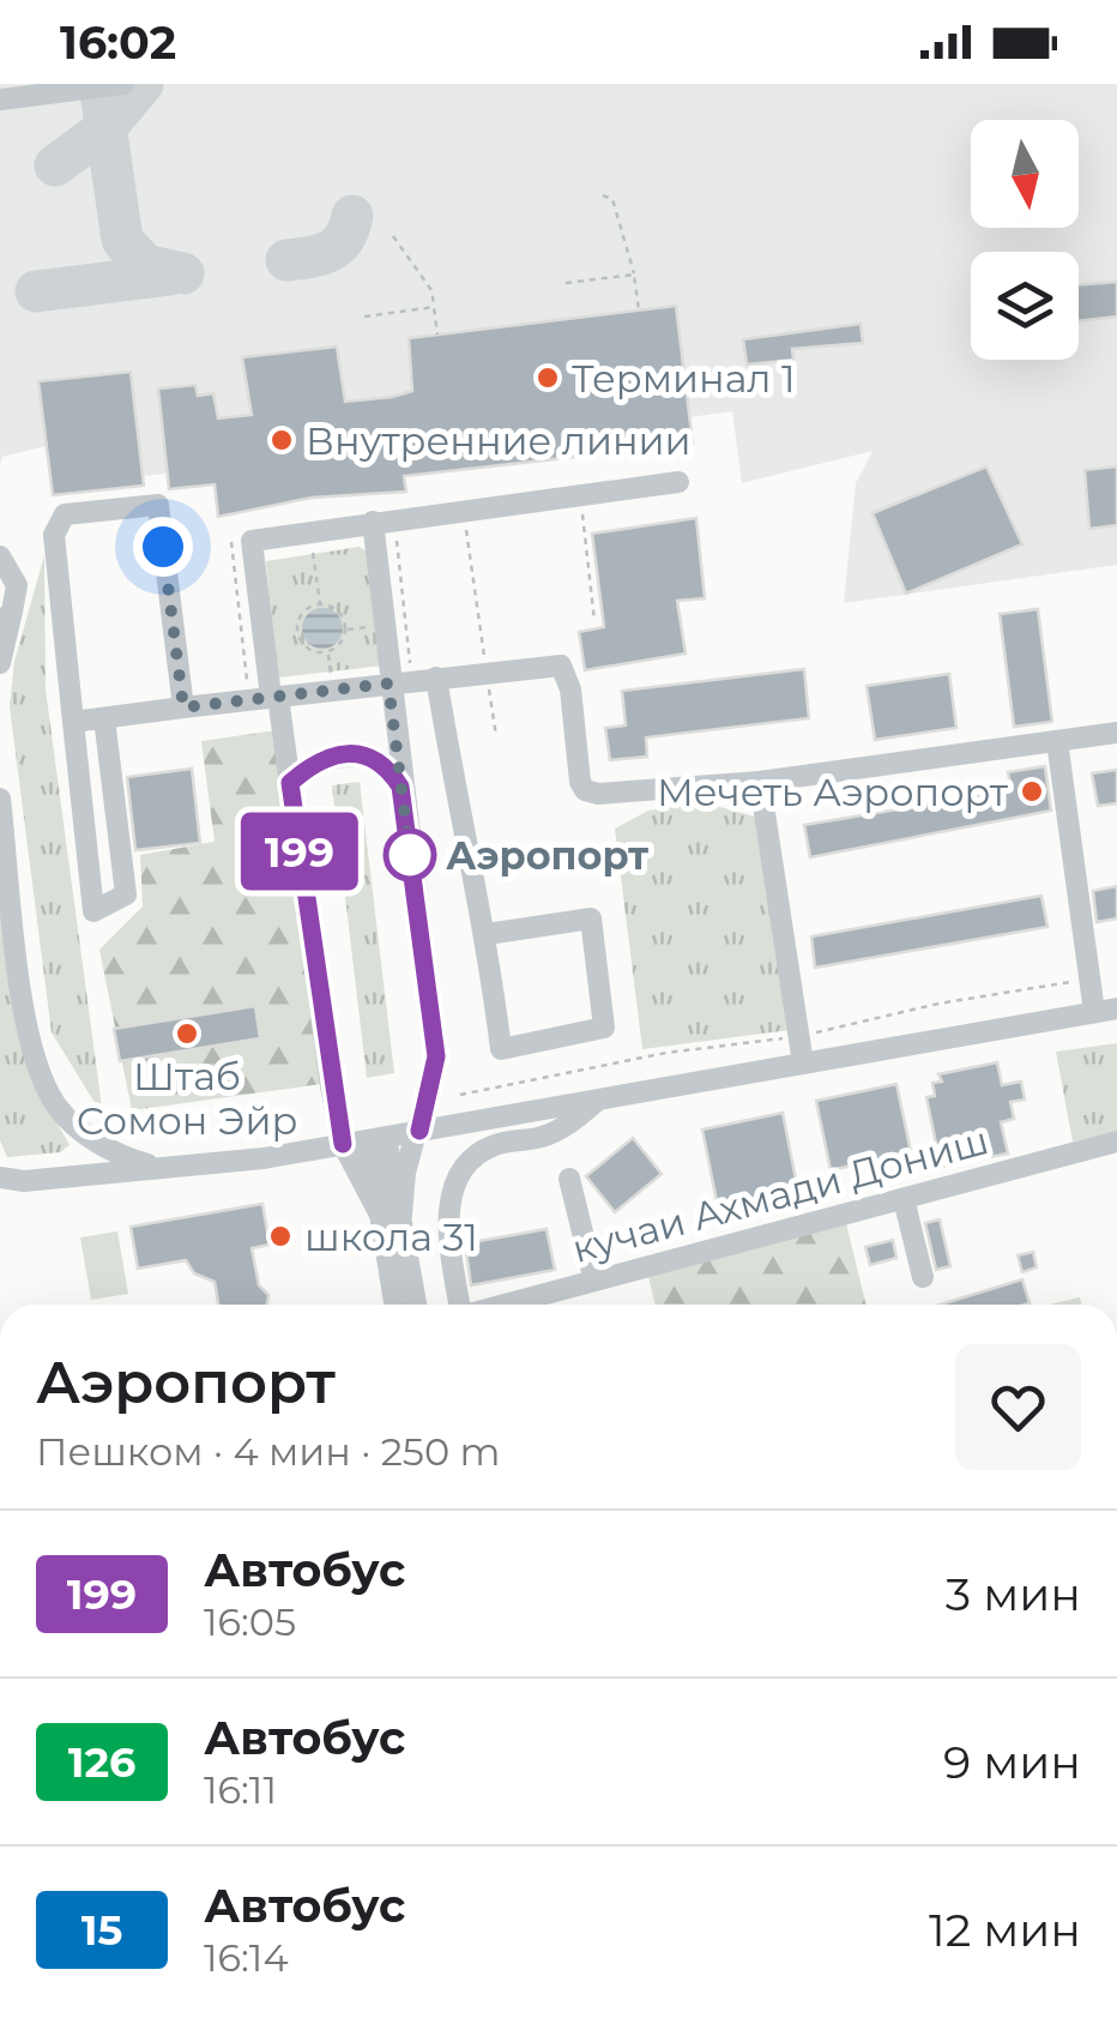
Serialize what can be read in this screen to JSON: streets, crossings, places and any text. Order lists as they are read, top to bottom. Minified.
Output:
{"streets":{"street":["кучаи Ахмади Дониш"]},"places":["Терминал 1","Внутренние линии","Мечеть Аэропорт","Аэропорт","Штаб Сомон Эйр","школа 31"],"lines":["bus line 199"],"north":"bottom","page":{"status":"16:02","on_map":"199","heading":["Аэропорт","Пешком · 4 мин · 250 m"],"list":[{"mark":"199","name":"Автобус","note":"16:05","value":"3 мин"},{"mark":"126","name":"Автобус","note":"16:11","value":"9 мин"},{"mark":"15","name":"Автобус","note":"16:14","value":"12 мин"}]}}
